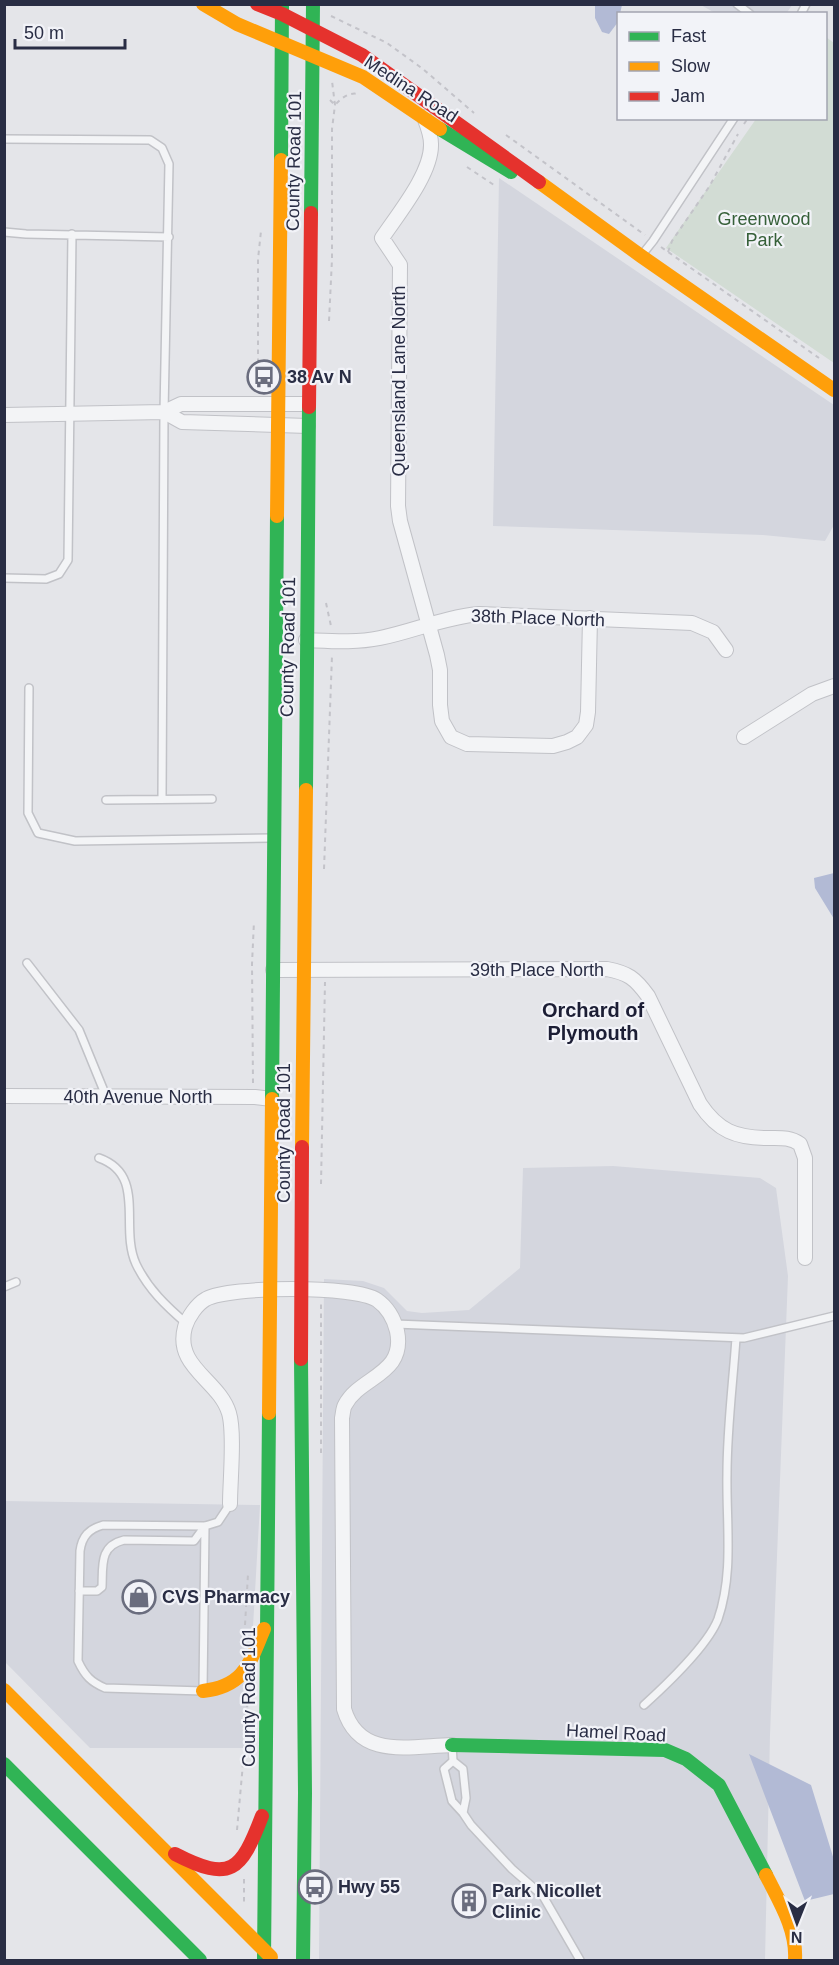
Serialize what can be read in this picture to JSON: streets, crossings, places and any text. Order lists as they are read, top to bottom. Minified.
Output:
{"streets":{"main road":["Medina Road","County Road 101","Hamel Road"],"street":["Queensland Lane North","38th Place North","39th Place North","40th Avenue North"]},"crossings":[["Medina Road","County Road 101"],["Medina Road","Queensland Lane North"],["County Road 101","38th Place North"],["County Road 101","39th Place North"],["County Road 101","40th Avenue North"],["Queensland Lane North","38th Place North"]],"districts":["Orchard of Plymouth"],"parks":["Greenwood Park"],"places":{"bus stop":["38 Av N","Hwy 55"],"shop":["CVS Pharmacy"],"building":["Park Nicollet Clinic"]},"legend":["Fast","Slow","Jam"],"scale_bar":"50 m","north":"bottom"}
